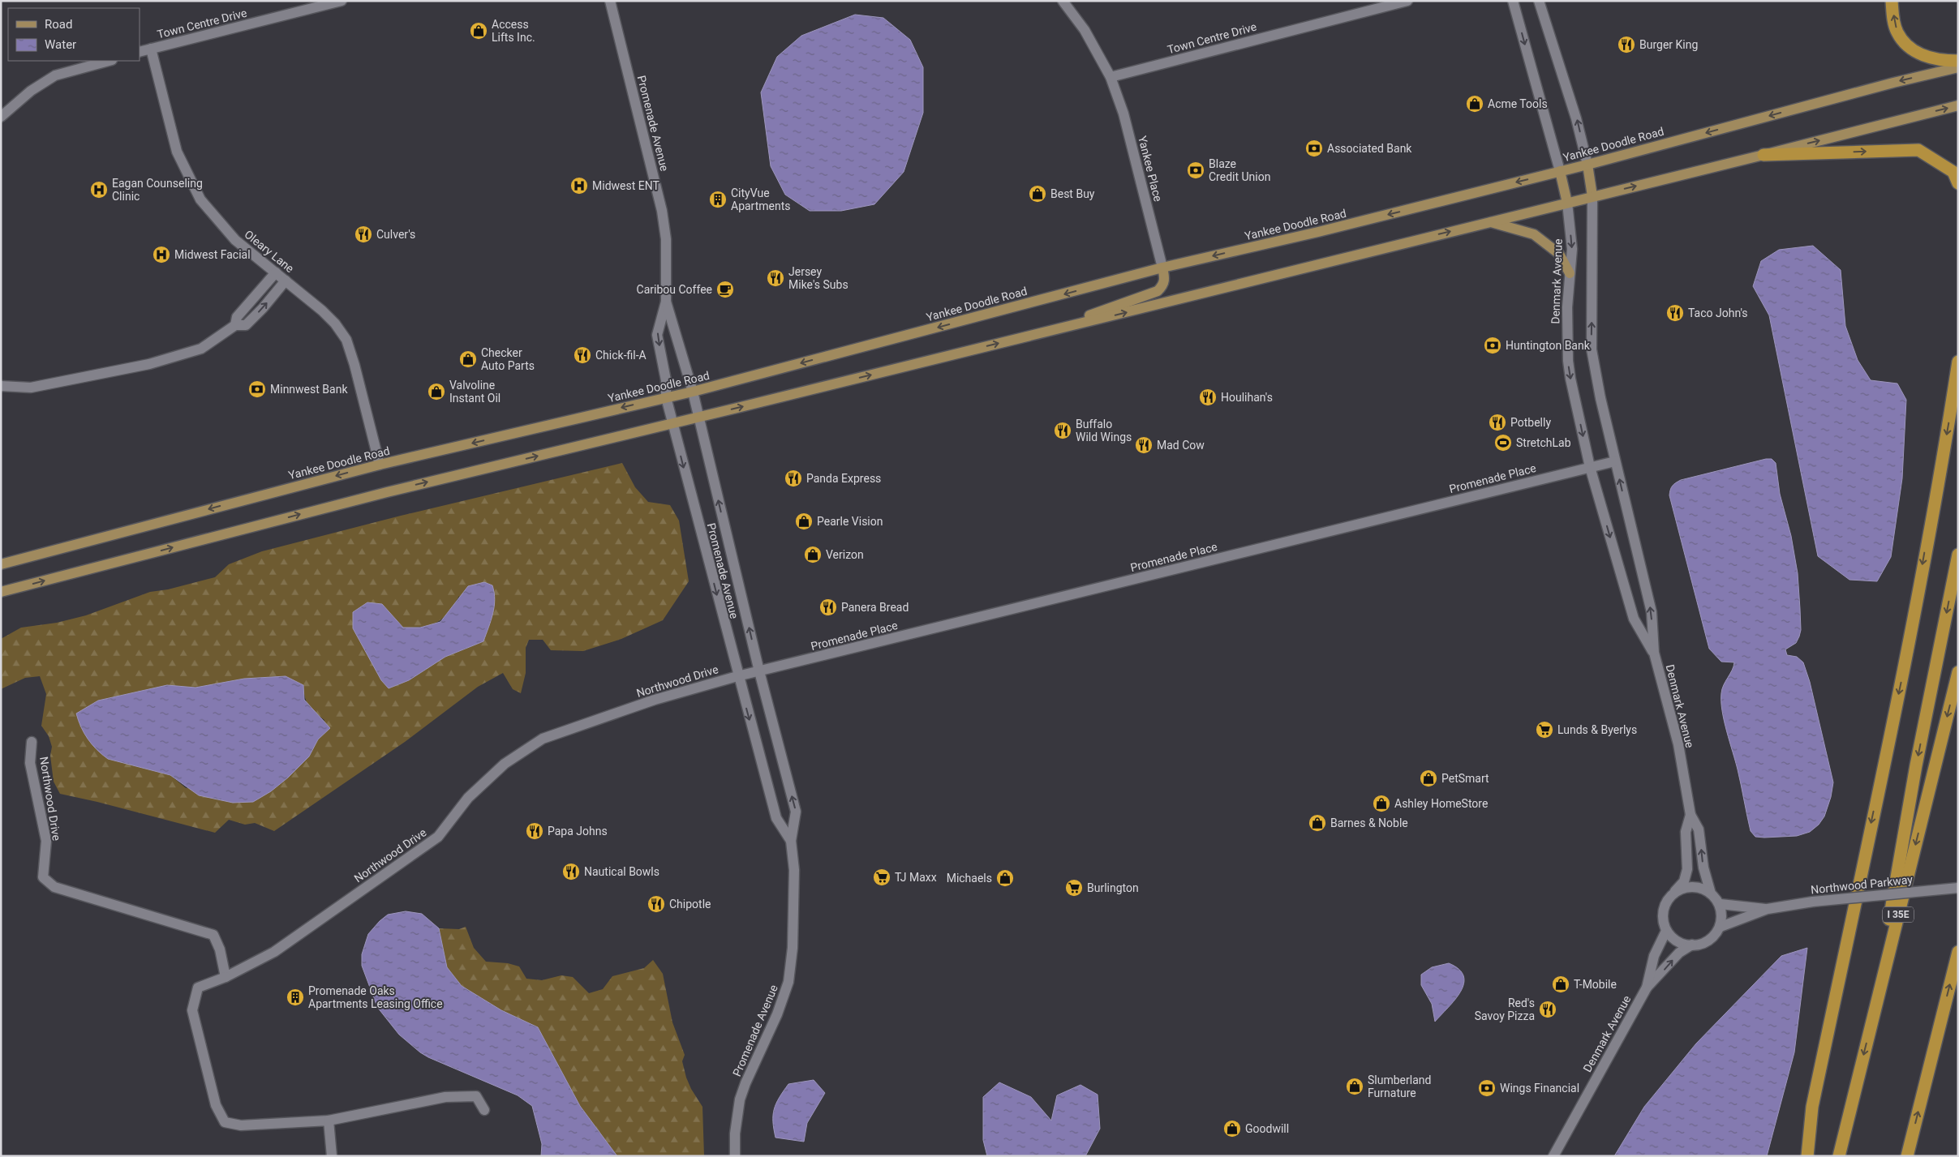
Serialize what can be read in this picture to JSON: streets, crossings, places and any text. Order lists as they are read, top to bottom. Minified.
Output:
{"streets":{"highway":["I 35E"],"main road":["Yankee Doodle Road","Denmark Avenue"],"street":["Town Centre Drive","Promenade Avenue","Yankee Place","Oleary Lane","Promenade Place","Northwood Drive","Northwood Parkway"]},"crossings":[["Town Centre Drive","Yankee Place"],["Town Centre Drive","Oleary Lane"],["Promenade Avenue","Yankee Doodle Road"],["Promenade Avenue","Promenade Place"],["Promenade Avenue","Northwood Drive"],["Yankee Doodle Road","Yankee Place"],["Yankee Doodle Road","Oleary Lane"],["Yankee Doodle Road","Denmark Avenue"],["Denmark Avenue","Promenade Place"],["Denmark Avenue","Northwood Parkway"],["Promenade Place","Northwood Drive"]],"places":{"shop":["Access Lifts Inc.","Acme Tools","Best Buy","Checker Auto Parts","Valvoline Instant Oil","Pearle Vision","Verizon","PetSmart","Ashley HomeStore","Barnes & Noble","Michaels","T-Mobile","Slumberland Furnature","Goodwill"],"restaurant":["Burger King","Culver's","Jersey Mike's Subs","Taco John's","Chick-fil-A","Houlihan's","Potbelly","Buffalo Wild Wings","Mad Cow","Panda Express","Panera Bread","Papa Johns","Nautical Bowls","Chipotle","Red's Savoy Pizza"],"bank":["Associated Bank","Blaze Credit Union","Huntington Bank","Minnwest Bank","Wings Financial"],"hospital":["Midwest ENT","Eagan Counseling Clinic","Midwest Facial"],"building":["CityVue Apartments","Promenade Oaks Apartments Leasing Office"],"cafe":["Caribou Coffee"],"sports":["StretchLab"],"supermarket":["Lunds & Byerlys","TJ Maxx","Burlington"]},"legend":["Road","Water"]}
